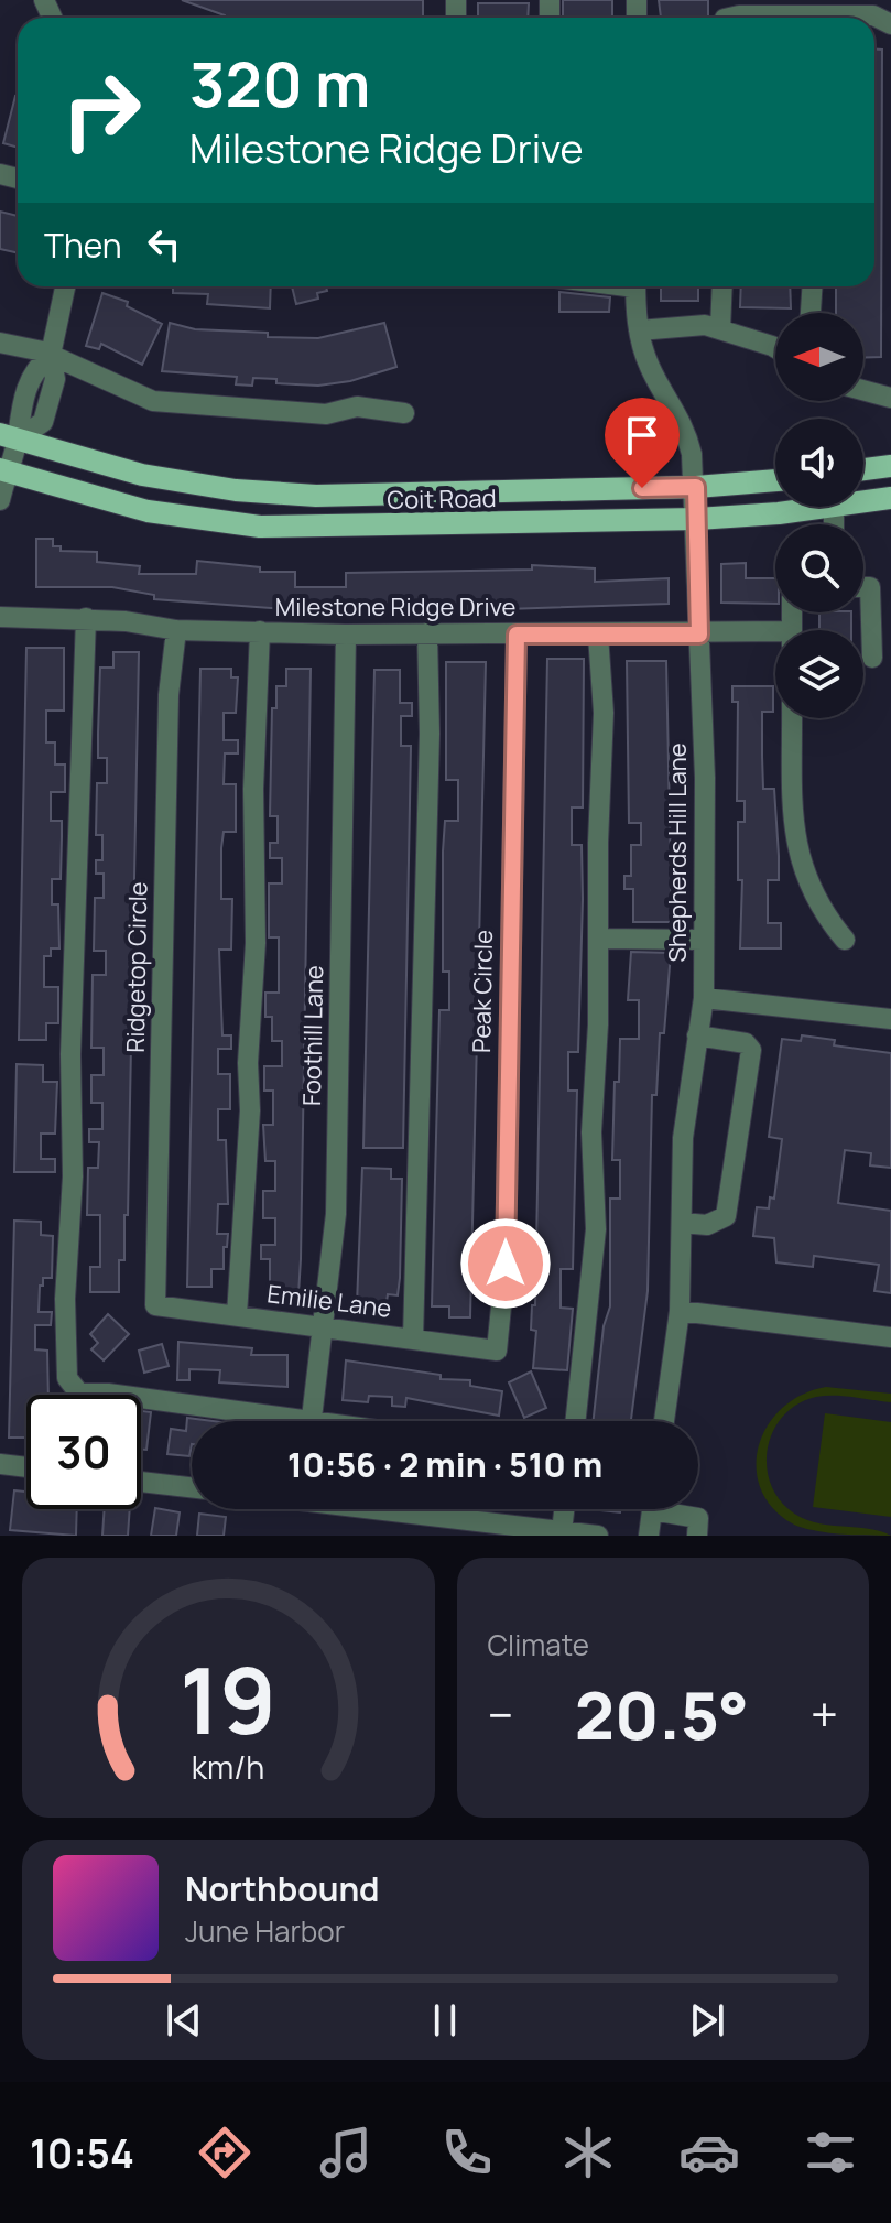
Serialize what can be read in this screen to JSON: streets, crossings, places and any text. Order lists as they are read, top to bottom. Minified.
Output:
{"streets":{"main road":["Coit Road"],"street":["Milestone Ridge Drive","Shepherds Hill Lane","Ridgetop Circle","Peak Circle","Foothill Lane","Emilie Lane"]},"crossings":[["Coit Road","Shepherds Hill Lane"],["Milestone Ridge Drive","Shepherds Hill Lane"],["Milestone Ridge Drive","Ridgetop Circle"],["Milestone Ridge Drive","Peak Circle"],["Milestone Ridge Drive","Foothill Lane"],["Ridgetop Circle","Emilie Lane"],["Peak Circle","Emilie Lane"],["Foothill Lane","Emilie Lane"]],"north":"left","page":{"turn":["320 m","Milestone Ridge Drive"],"then":"Then","limit":"30","trip":"10:56 · 2 min · 510 m","tile":"Climate","heat":["−","20.5°","+"],"song":["Northbound","June Harbor"],"tabs":"10:54","gauge":["19","km/h"]}}
